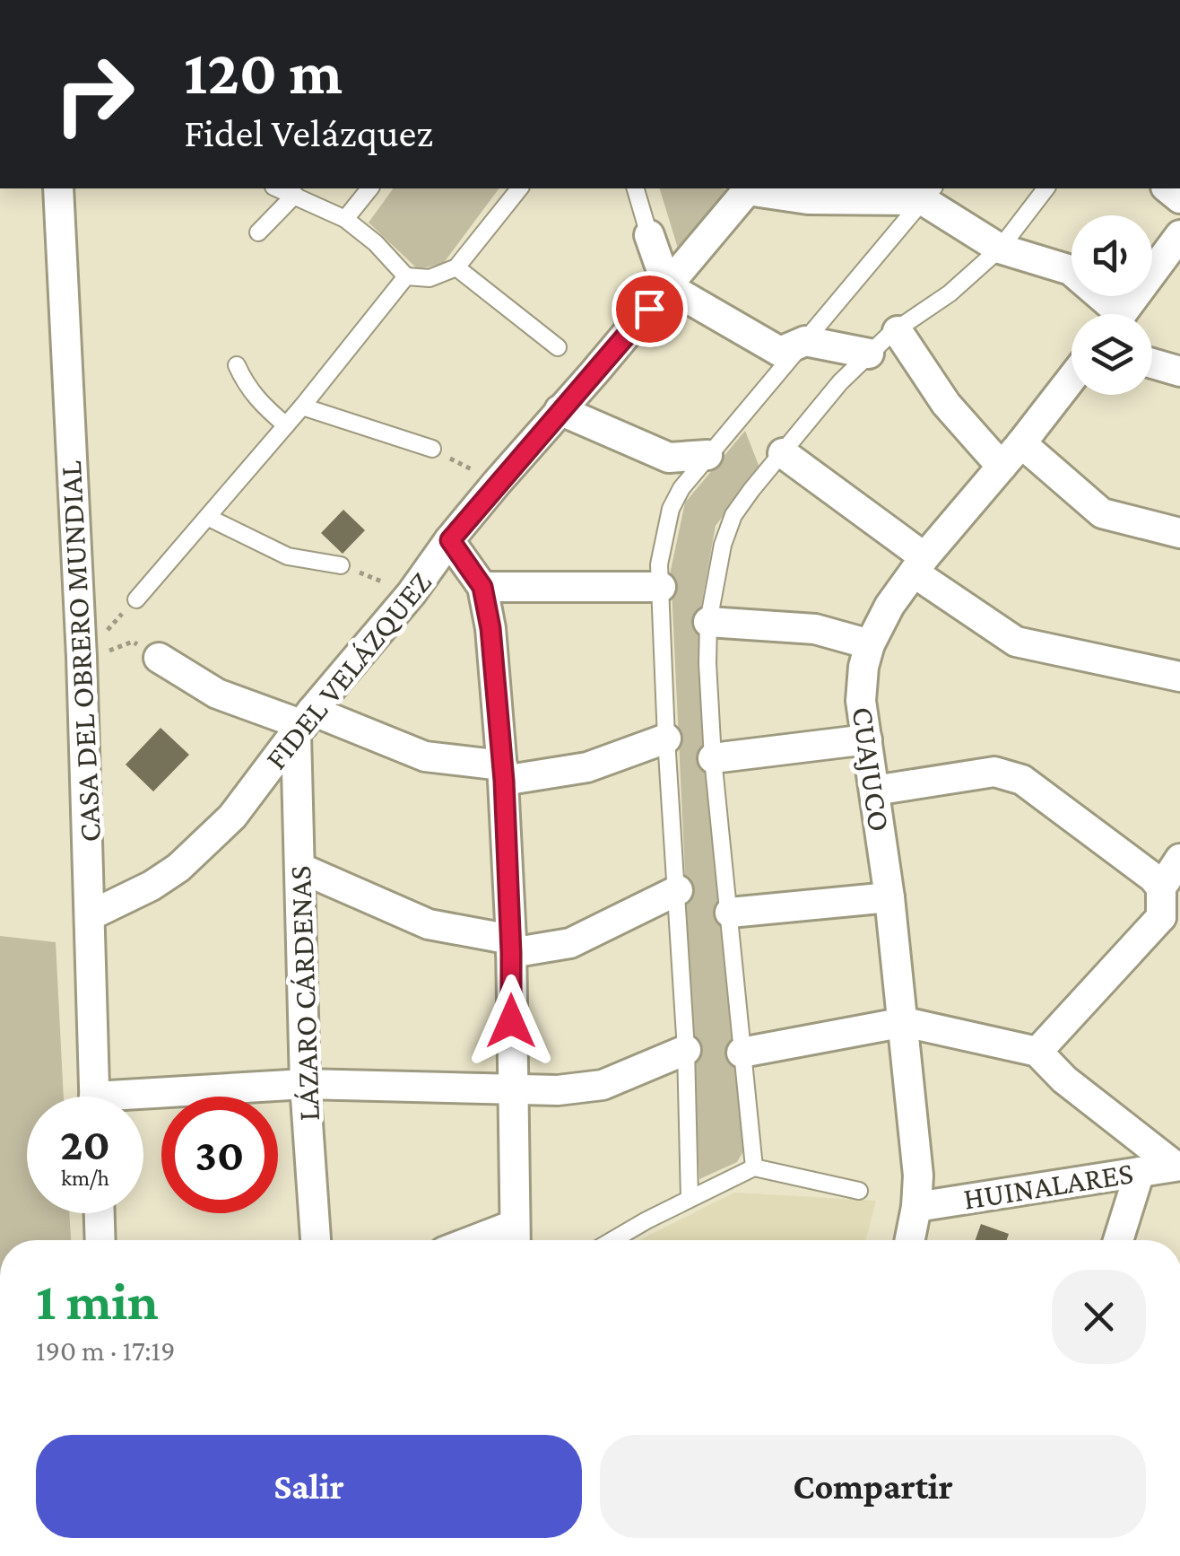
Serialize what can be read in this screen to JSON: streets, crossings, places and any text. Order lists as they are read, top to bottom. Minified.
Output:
{"streets":{"street":["CASA DEL OBRERO MUNDIAL","FIDEL VELÁZQUEZ","CUAJUCO","LÁZARO CÁRDENAS","HUINALARES"]},"crossings":[["CASA DEL OBRERO MUNDIAL","FIDEL VELÁZQUEZ"],["FIDEL VELÁZQUEZ","LÁZARO CÁRDENAS"],["CUAJUCO","HUINALARES"]],"page":{"turn":["120 m","Fidel Velázquez"],"speed":"20 km/h","limit":"30","heading":["1 min","190 m · 17:19"],"buttons":["Salir","Compartir"]}}
